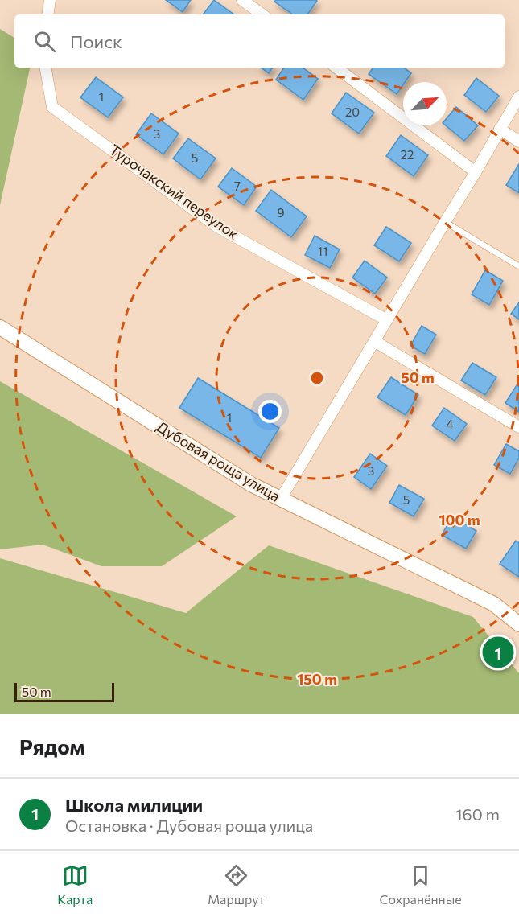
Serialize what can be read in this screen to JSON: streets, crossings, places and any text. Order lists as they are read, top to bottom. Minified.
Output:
{"streets":{"street":["Турочакский переулок","Дубовая роща улица"]},"house_numbers":["1","20","3","22","5","7","9","11","1","4","3","5"],"scale_bar":"50 m","north":"top right","page":{"search":"Поиск","pins":"1","scale":"50 m","heading":"Рядом","list":[{"mark":"1","name":"Школа милиции","note":"Остановка · Дубовая роща улица","value":"160 m"}],"nav":["Карта","Маршрут","Сохранённые"]},"rings":["50 m","100 m","150 m"]}
